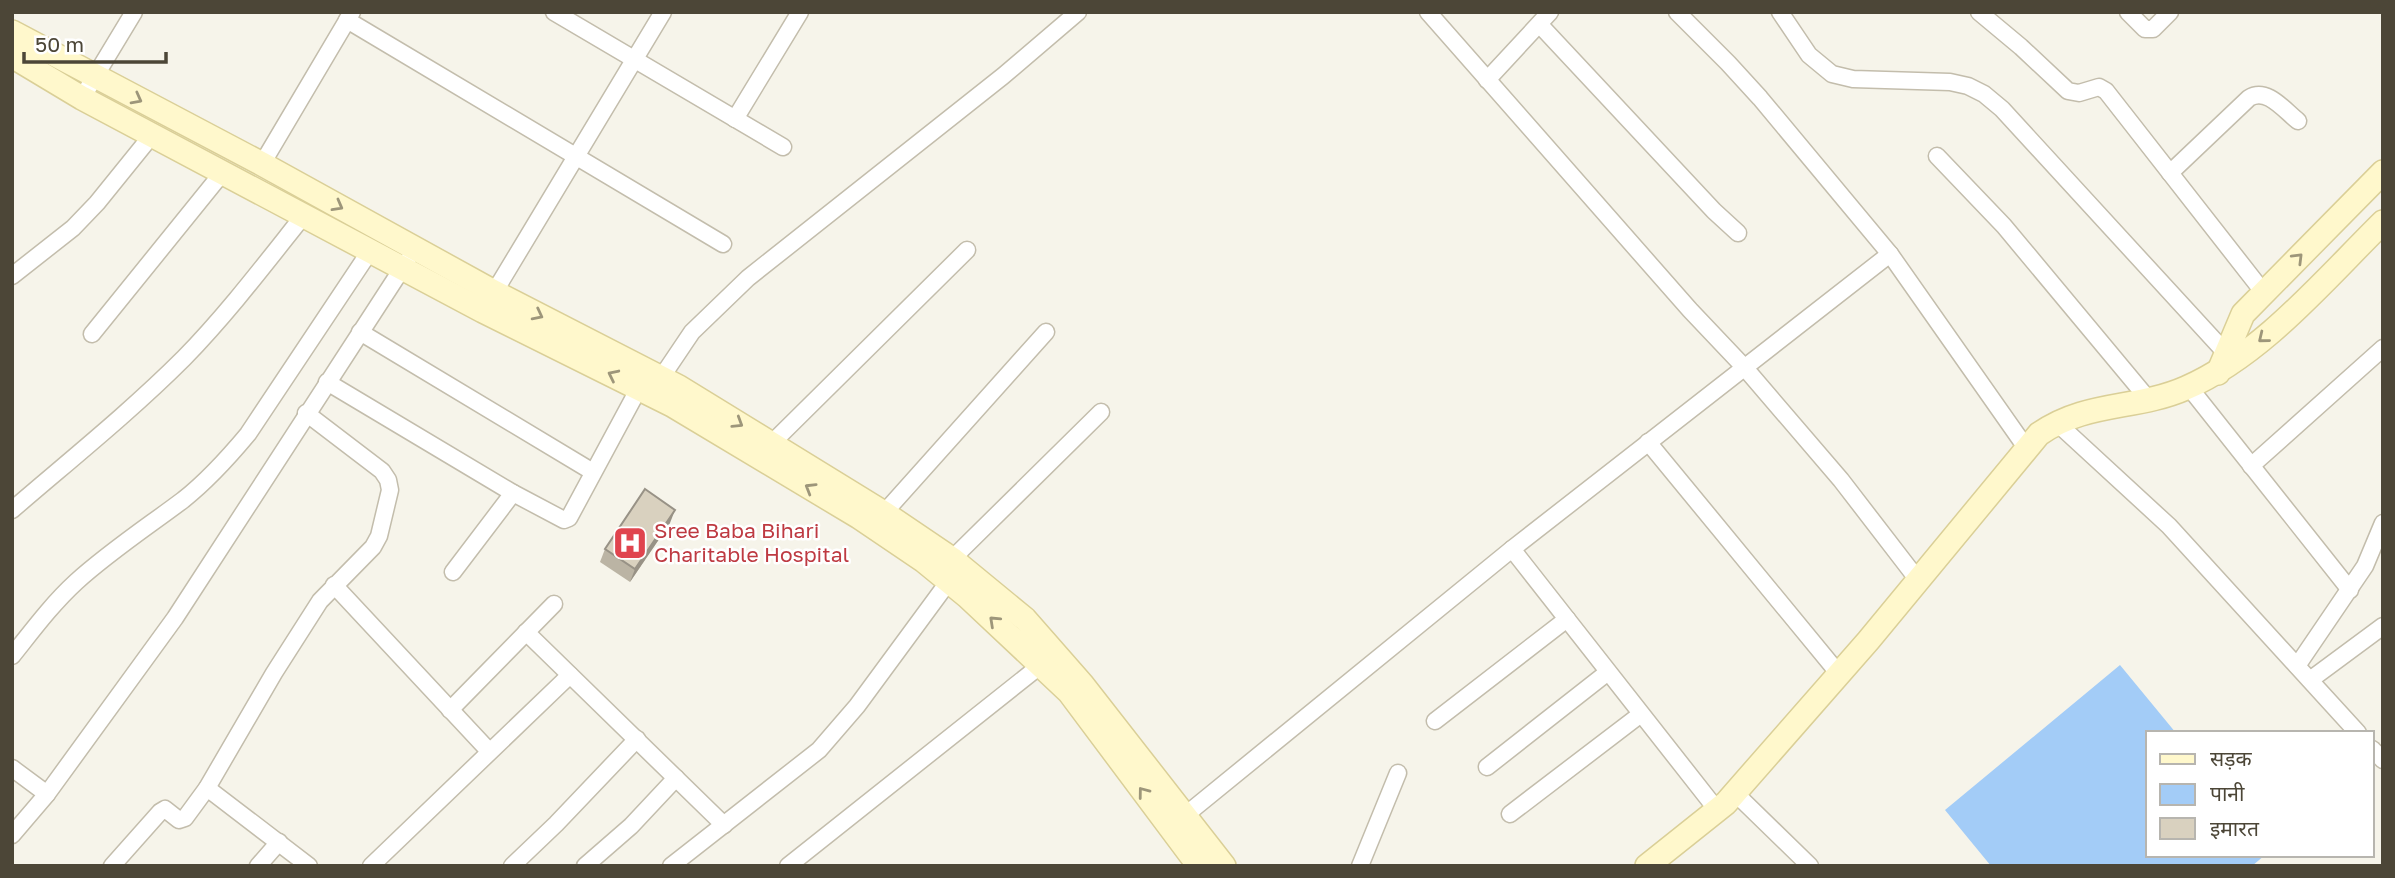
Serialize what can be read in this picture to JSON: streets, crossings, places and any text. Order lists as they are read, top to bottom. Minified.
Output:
{"places":{"hospital":["Sree Baba Bihari Charitable Hospital"]},"legend":["सड़क","पानी","इमारत"],"scale_bar":"50 m"}
